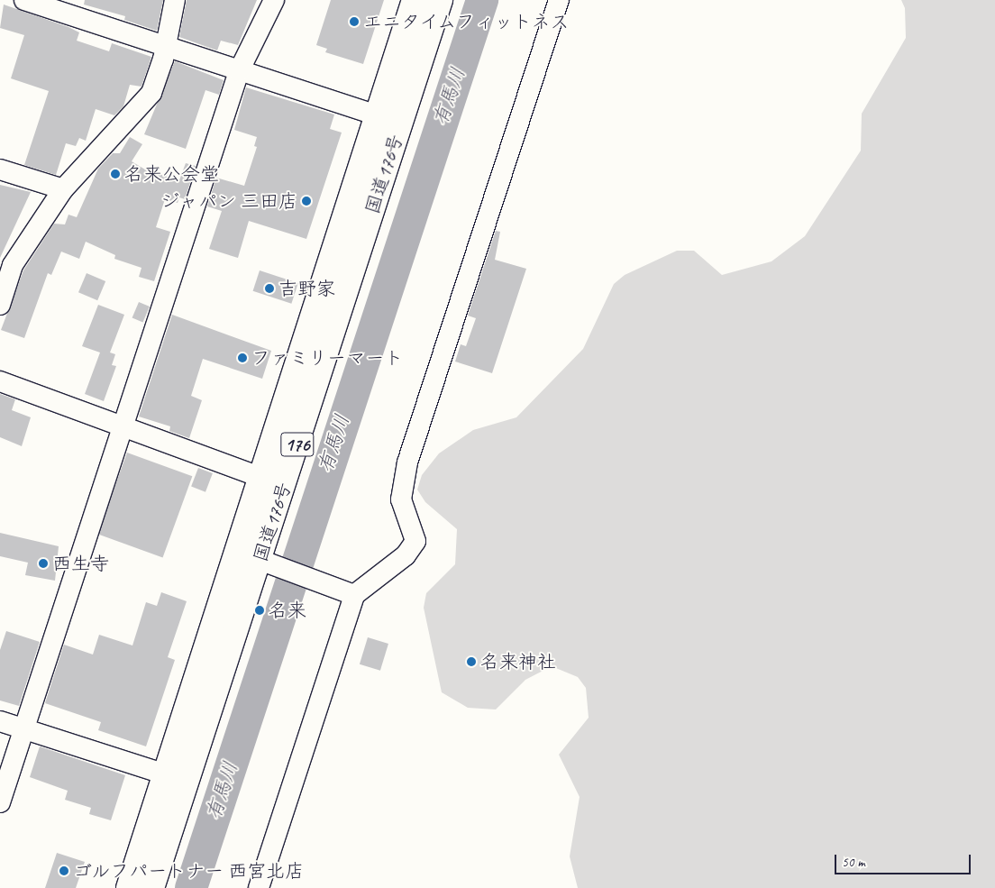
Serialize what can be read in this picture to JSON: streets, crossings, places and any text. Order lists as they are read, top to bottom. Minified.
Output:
{"streets":{"highway":["国道176号","176"]},"water":["有馬川"],"places":["エニタイムフィットネス","名来公会堂","ジャパン 三田店","吉野家","ファミリーマート","西生寺","名来","名来神社","ゴルフパートナー 西宮北店"],"scale_bar":"50 m"}
